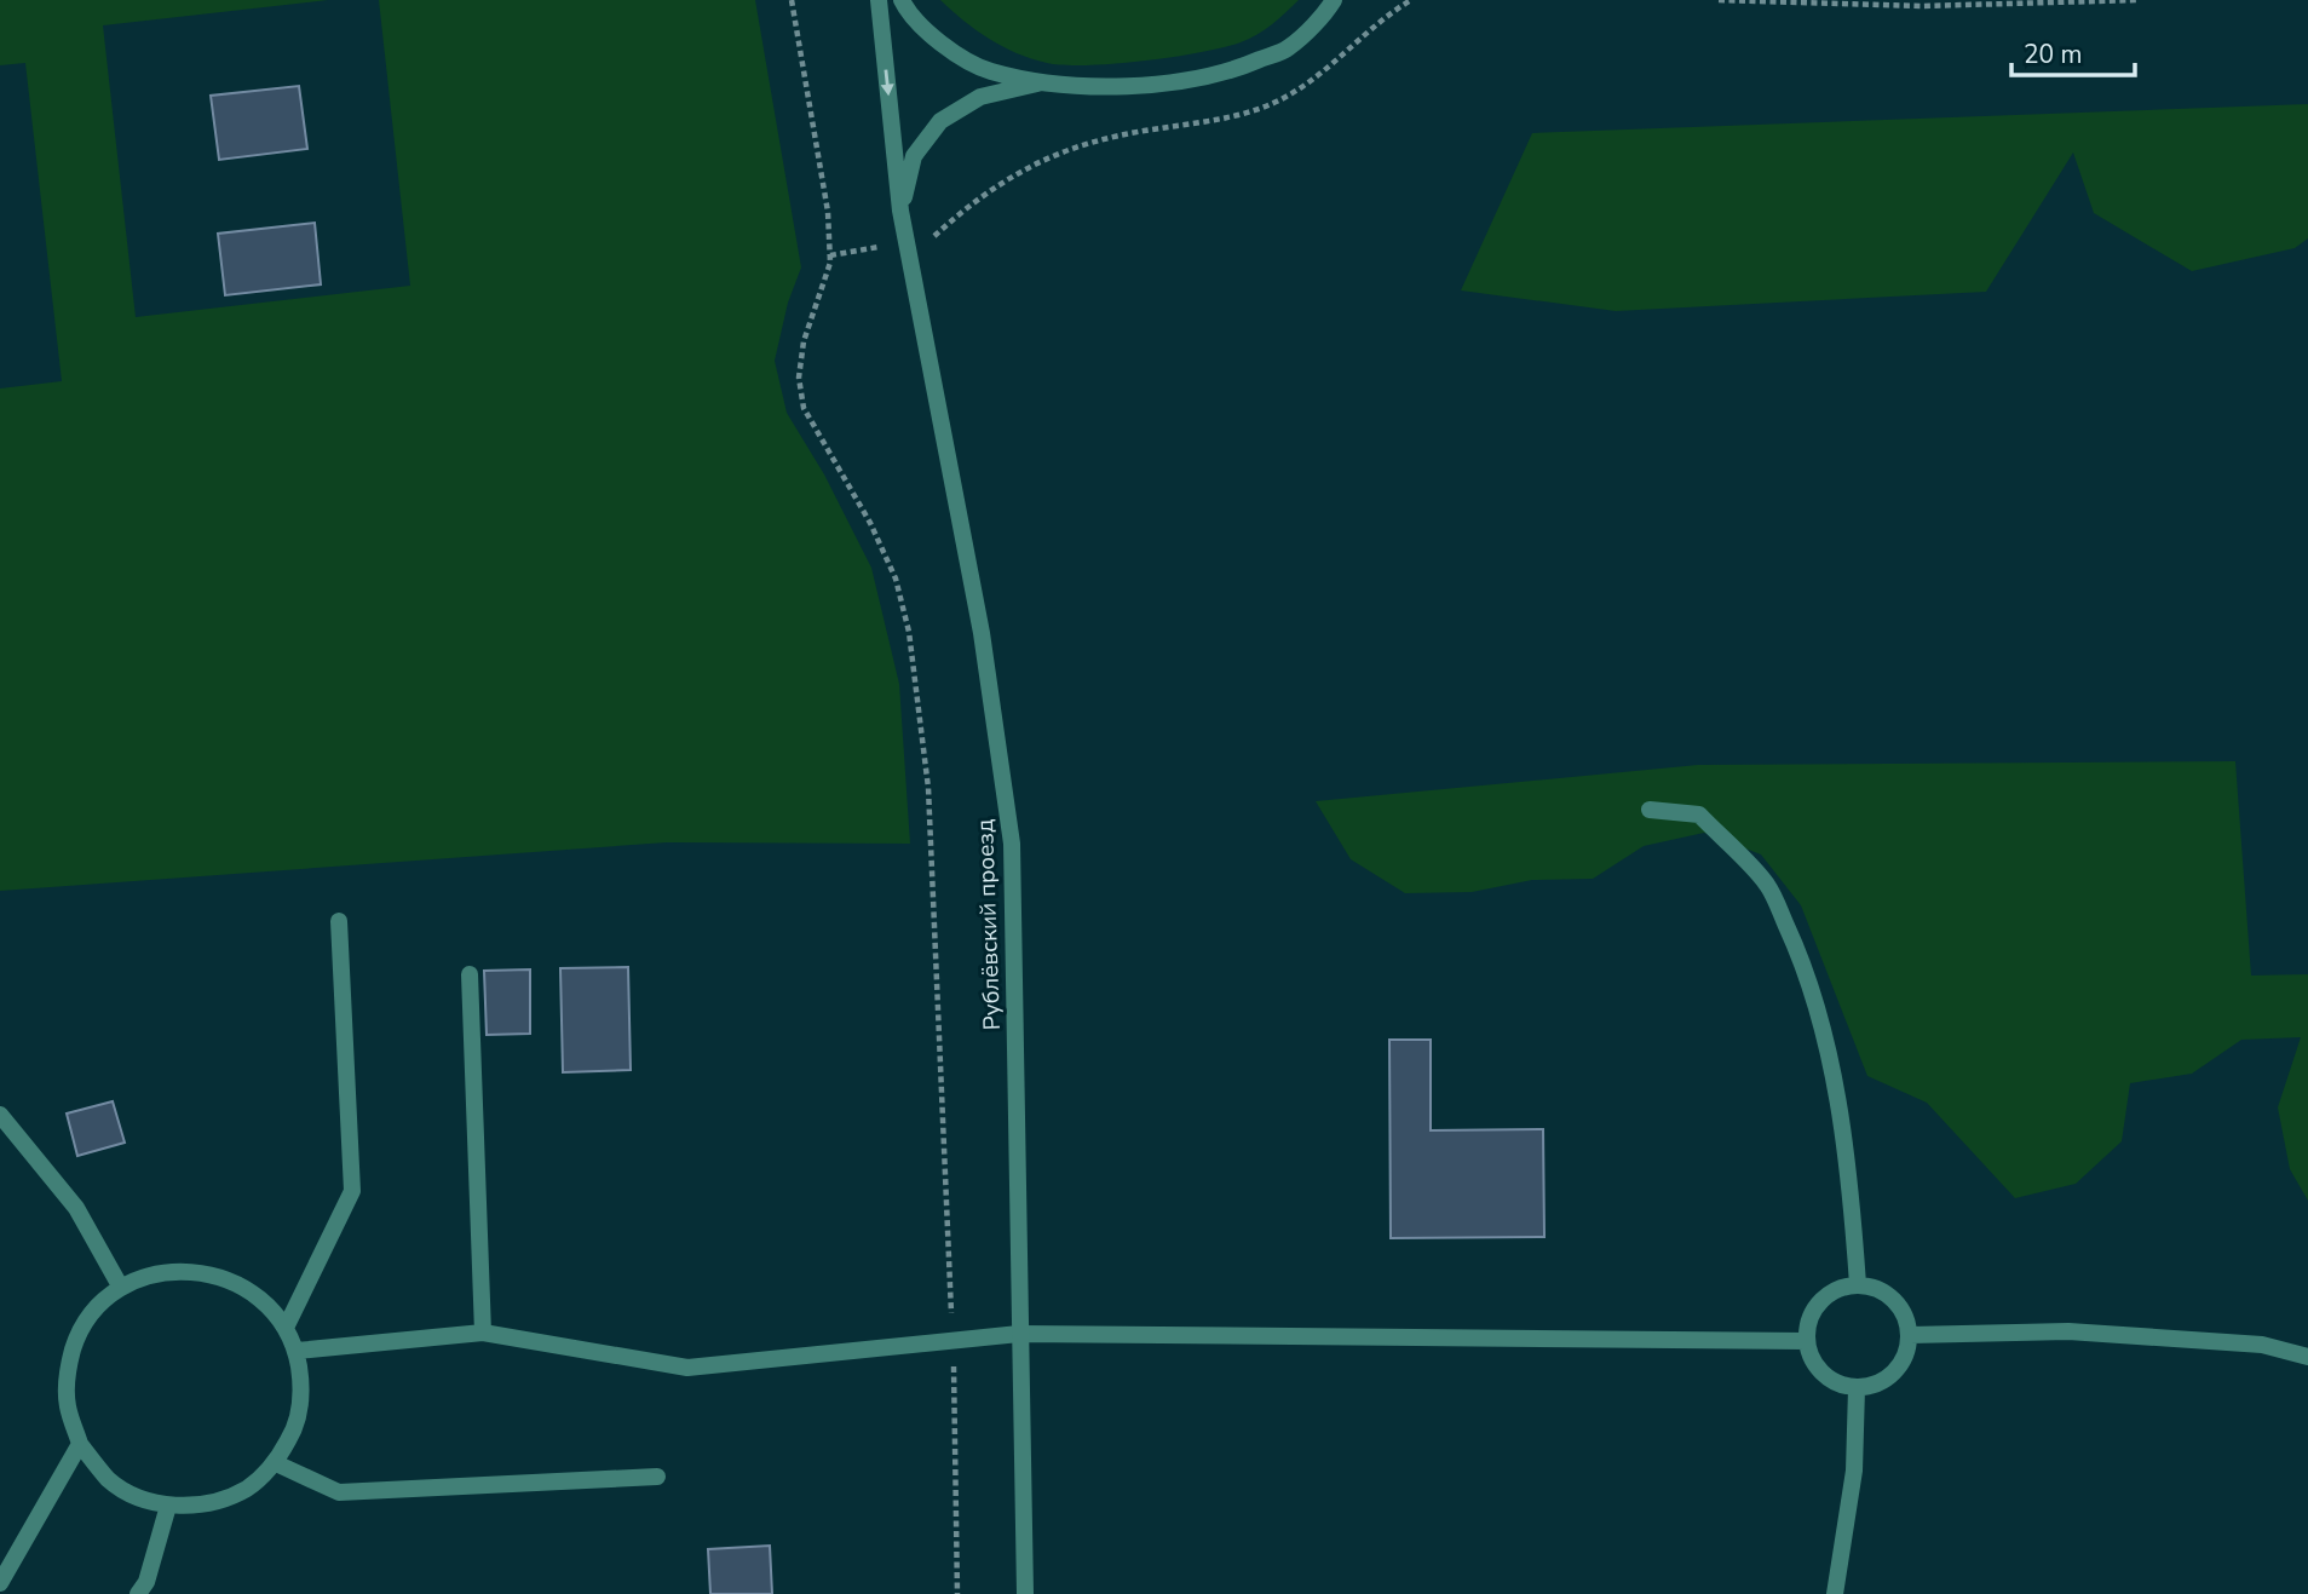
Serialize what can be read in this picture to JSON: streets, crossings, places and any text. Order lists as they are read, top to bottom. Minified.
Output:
{"streets":{"street":["Рублёвский проезд"]},"scale_bar":"20 m"}
